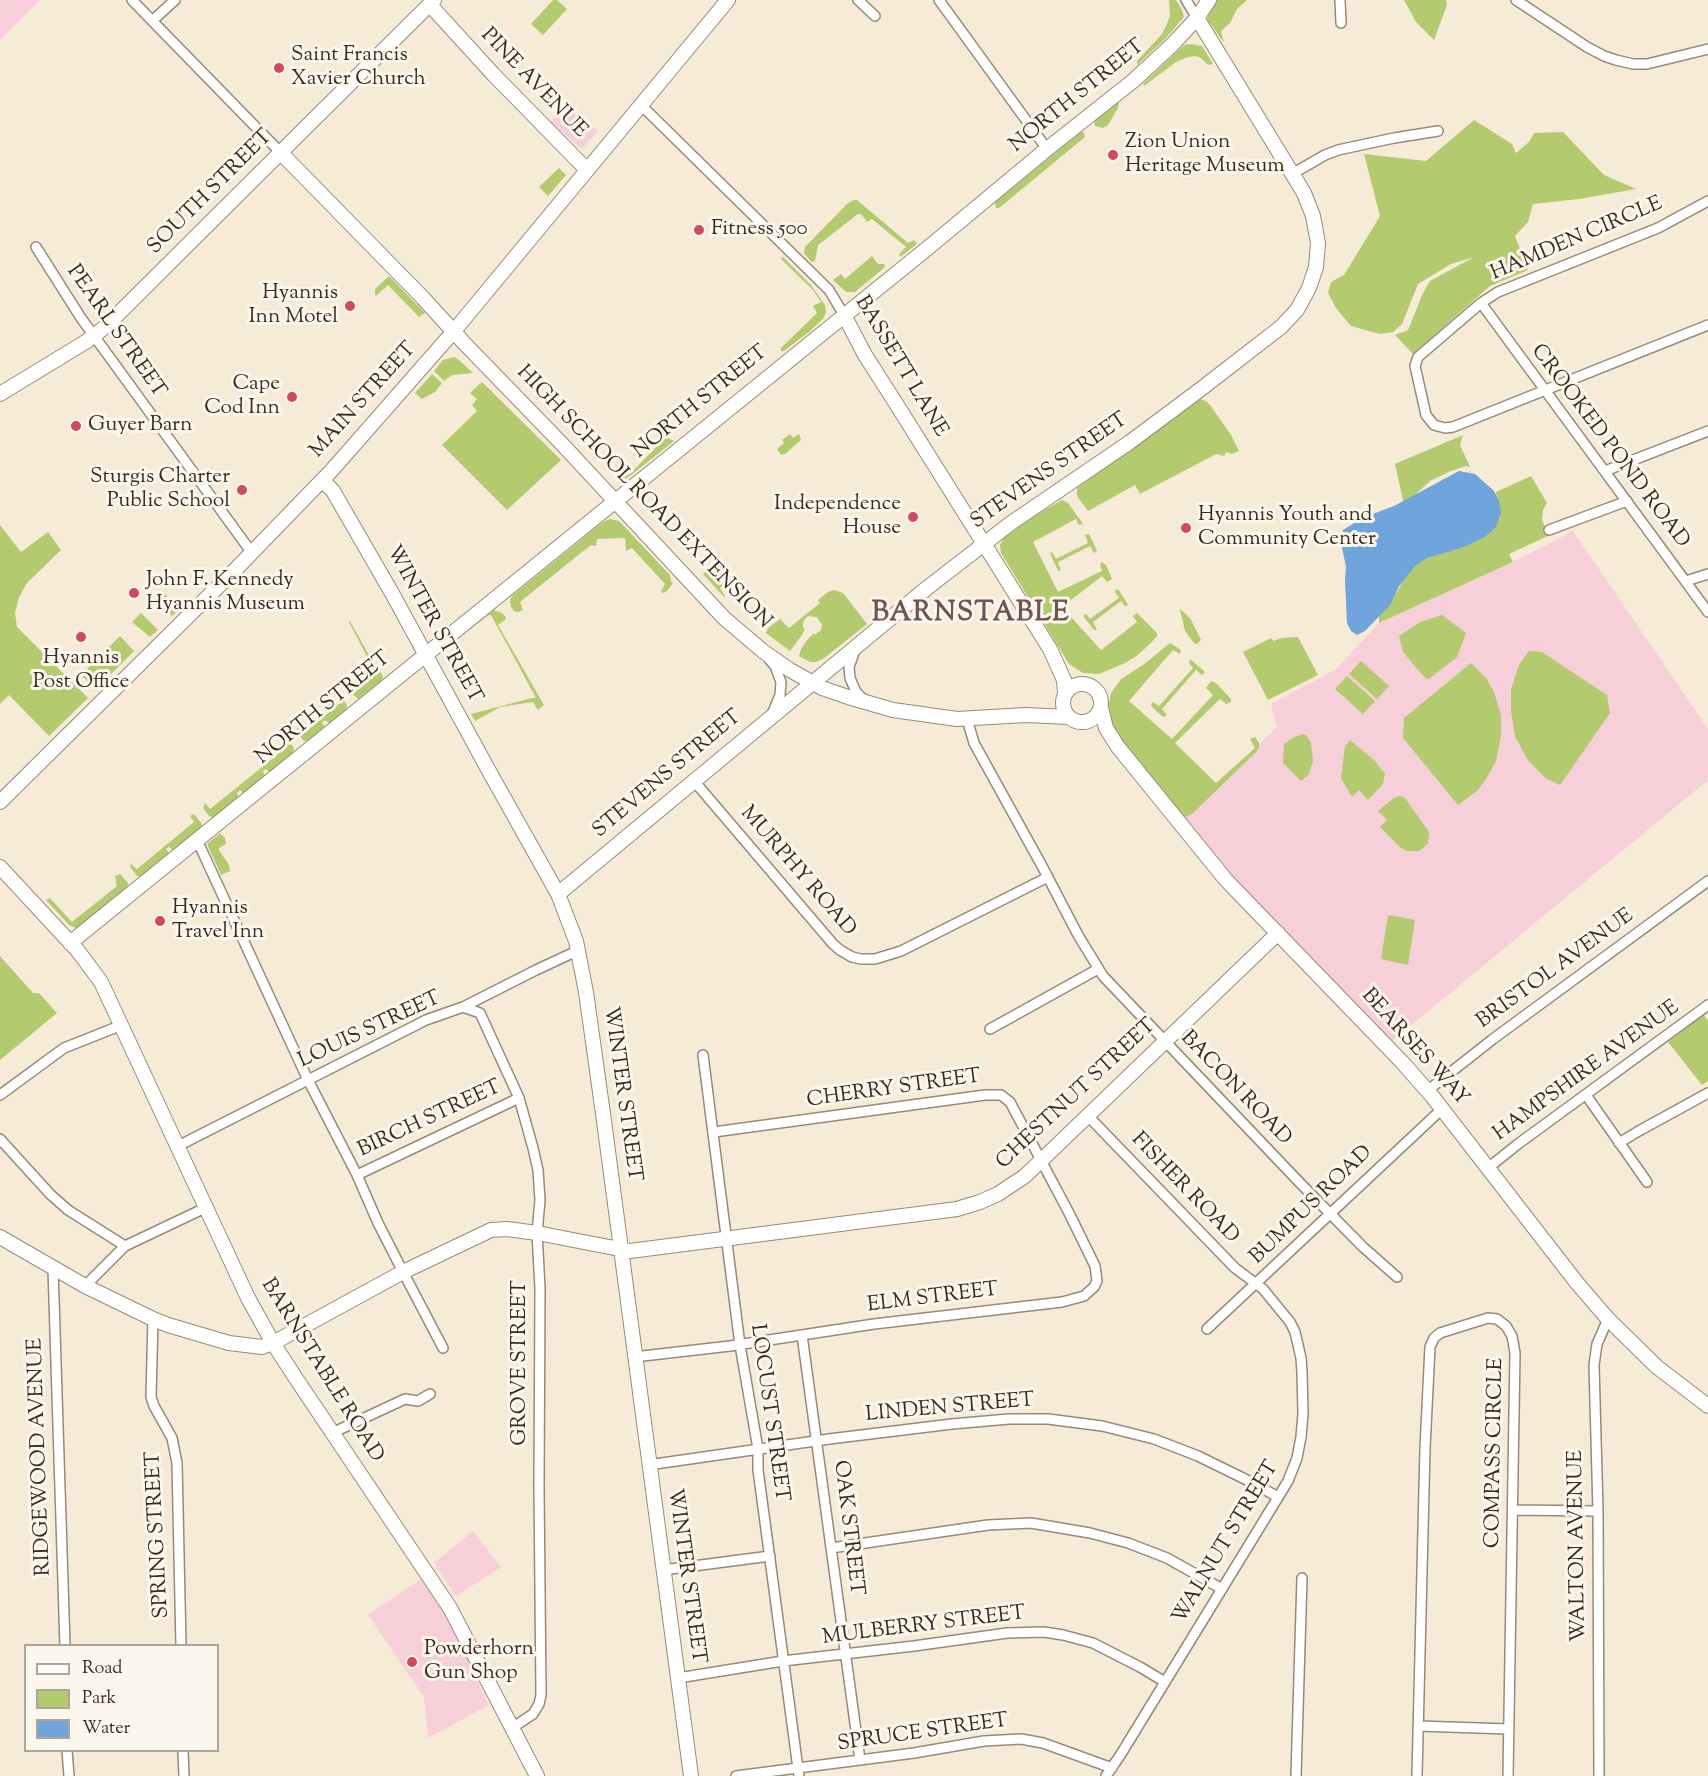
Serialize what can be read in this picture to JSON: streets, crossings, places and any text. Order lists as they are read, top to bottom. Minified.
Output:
{"streets":{"street":["PINE AVENUE","NORTH STREET","SOUTH STREET","HAMDEN CIRCLE","PEARL STREET","BASSETT LANE","MAIN STREET","CROOKED POND ROAD","STEVENS STREET","HIGH SCHOOL ROAD EXTENSION","WINTER STREET","MURPHY ROAD","BRISTOL AVENUE","LOUIS STREET","BEARSES WAY","HAMPSHIRE AVENUE","BACON ROAD","CHERRY STREET","CHESTNUT STREET","BIRCH STREET","FISHER ROAD","BUMPUS ROAD","ELM STREET","GROVE STREET","BARNSTABLE ROAD","LINDEN STREET","LOCUST STREET","COMPASS CIRCLE","RIDGEWOOD AVENUE","OAK STREET","SPRING STREET","WALNUT STREET","WALTON AVENUE","MULBERRY STREET","SPRUCE STREET"]},"crossings":[["PINE AVENUE","SOUTH STREET"],["PINE AVENUE","MAIN STREET"],["NORTH STREET","BASSETT LANE"],["NORTH STREET","STEVENS STREET"],["NORTH STREET","HIGH SCHOOL ROAD EXTENSION"],["NORTH STREET","WINTER STREET"],["NORTH STREET","BARNSTABLE ROAD"],["SOUTH STREET","PEARL STREET"],["SOUTH STREET","HIGH SCHOOL ROAD EXTENSION"],["HAMDEN CIRCLE","CROOKED POND ROAD"],["PEARL STREET","MAIN STREET"],["BASSETT LANE","MAIN STREET"],["BASSETT LANE","STEVENS STREET"],["BASSETT LANE","BEARSES WAY"],["MAIN STREET","HIGH SCHOOL ROAD EXTENSION"],["MAIN STREET","WINTER STREET"],["STEVENS STREET","HIGH SCHOOL ROAD EXTENSION"],["STEVENS STREET","WINTER STREET"],["STEVENS STREET","MURPHY ROAD"],["WINTER STREET","LOUIS STREET"],["WINTER STREET","CHESTNUT STREET"],["WINTER STREET","ELM STREET"],["WINTER STREET","LINDEN STREET"],["WINTER STREET","MULBERRY STREET"],["MURPHY ROAD","BACON ROAD"],["BRISTOL AVENUE","BEARSES WAY"],["LOUIS STREET","GROVE STREET"],["LOUIS STREET","BARNSTABLE ROAD"],["BEARSES WAY","HAMPSHIRE AVENUE"],["BEARSES WAY","CHESTNUT STREET"],["BEARSES WAY","BUMPUS ROAD"],["BEARSES WAY","WALTON AVENUE"],["BACON ROAD","CHESTNUT STREET"],["BACON ROAD","BUMPUS ROAD"],["CHERRY STREET","CHESTNUT STREET"],["CHERRY STREET","ELM STREET"],["CHERRY STREET","LOCUST STREET"],["CHESTNUT STREET","FISHER ROAD"],["CHESTNUT STREET","ELM STREET"],["CHESTNUT STREET","GROVE STREET"],["CHESTNUT STREET","BARNSTABLE ROAD"],["CHESTNUT STREET","LOCUST STREET"],["BIRCH STREET","GROVE STREET"],["FISHER ROAD","BUMPUS ROAD"],["FISHER ROAD","WALNUT STREET"],["BUMPUS ROAD","WALNUT STREET"],["ELM STREET","LOCUST STREET"],["ELM STREET","OAK STREET"],["GROVE STREET","BARNSTABLE ROAD"],["LINDEN STREET","LOCUST STREET"],["LINDEN STREET","OAK STREET"],["LINDEN STREET","WALNUT STREET"],["LOCUST STREET","MULBERRY STREET"],["LOCUST STREET","SPRUCE STREET"],["OAK STREET","MULBERRY STREET"],["OAK STREET","SPRUCE STREET"],["WALNUT STREET","MULBERRY STREET"],["WALNUT STREET","SPRUCE STREET"]],"districts":["BARNSTABLE"],"places":["Saint Francis Xavier Church","Zion Union Heritage Museum","Fitness 500","Hyannis Inn Motel","Cape Cod Inn","Guyer Barn","Sturgis Charter Public School","Independence House","Hyannis Youth and Community Center","John F. Kennedy Hyannis Museum","Hyannis Post Office","Hyannis Travel Inn","Powderhorn Gun Shop"],"legend":["Road","Park","Water"]}
